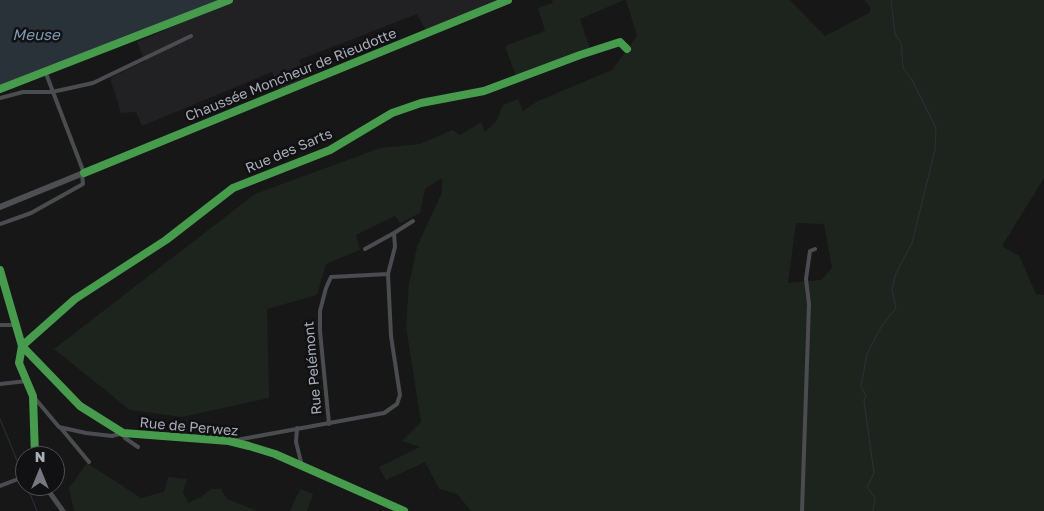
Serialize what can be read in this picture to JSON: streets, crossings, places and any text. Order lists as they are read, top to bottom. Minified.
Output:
{"streets":{"main road":["Chaussée Moncheur de Rieudotte"],"street":["Rue des Sarts","Rue Pelémont","Rue de Perwez"]},"crossings":[["Rue des Sarts","Rue de Perwez"],["Rue Pelémont","Rue de Perwez"]],"water":["Meuse"],"north":"top"}
